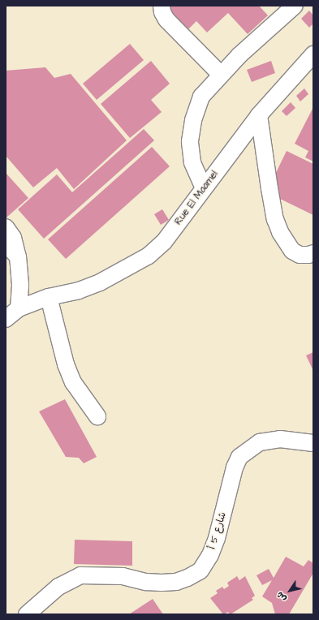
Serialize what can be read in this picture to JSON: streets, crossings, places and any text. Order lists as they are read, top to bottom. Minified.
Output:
{"streets":{"street":["Rue El Maamel","شارع 5 أ"]},"north":"bottom left"}
